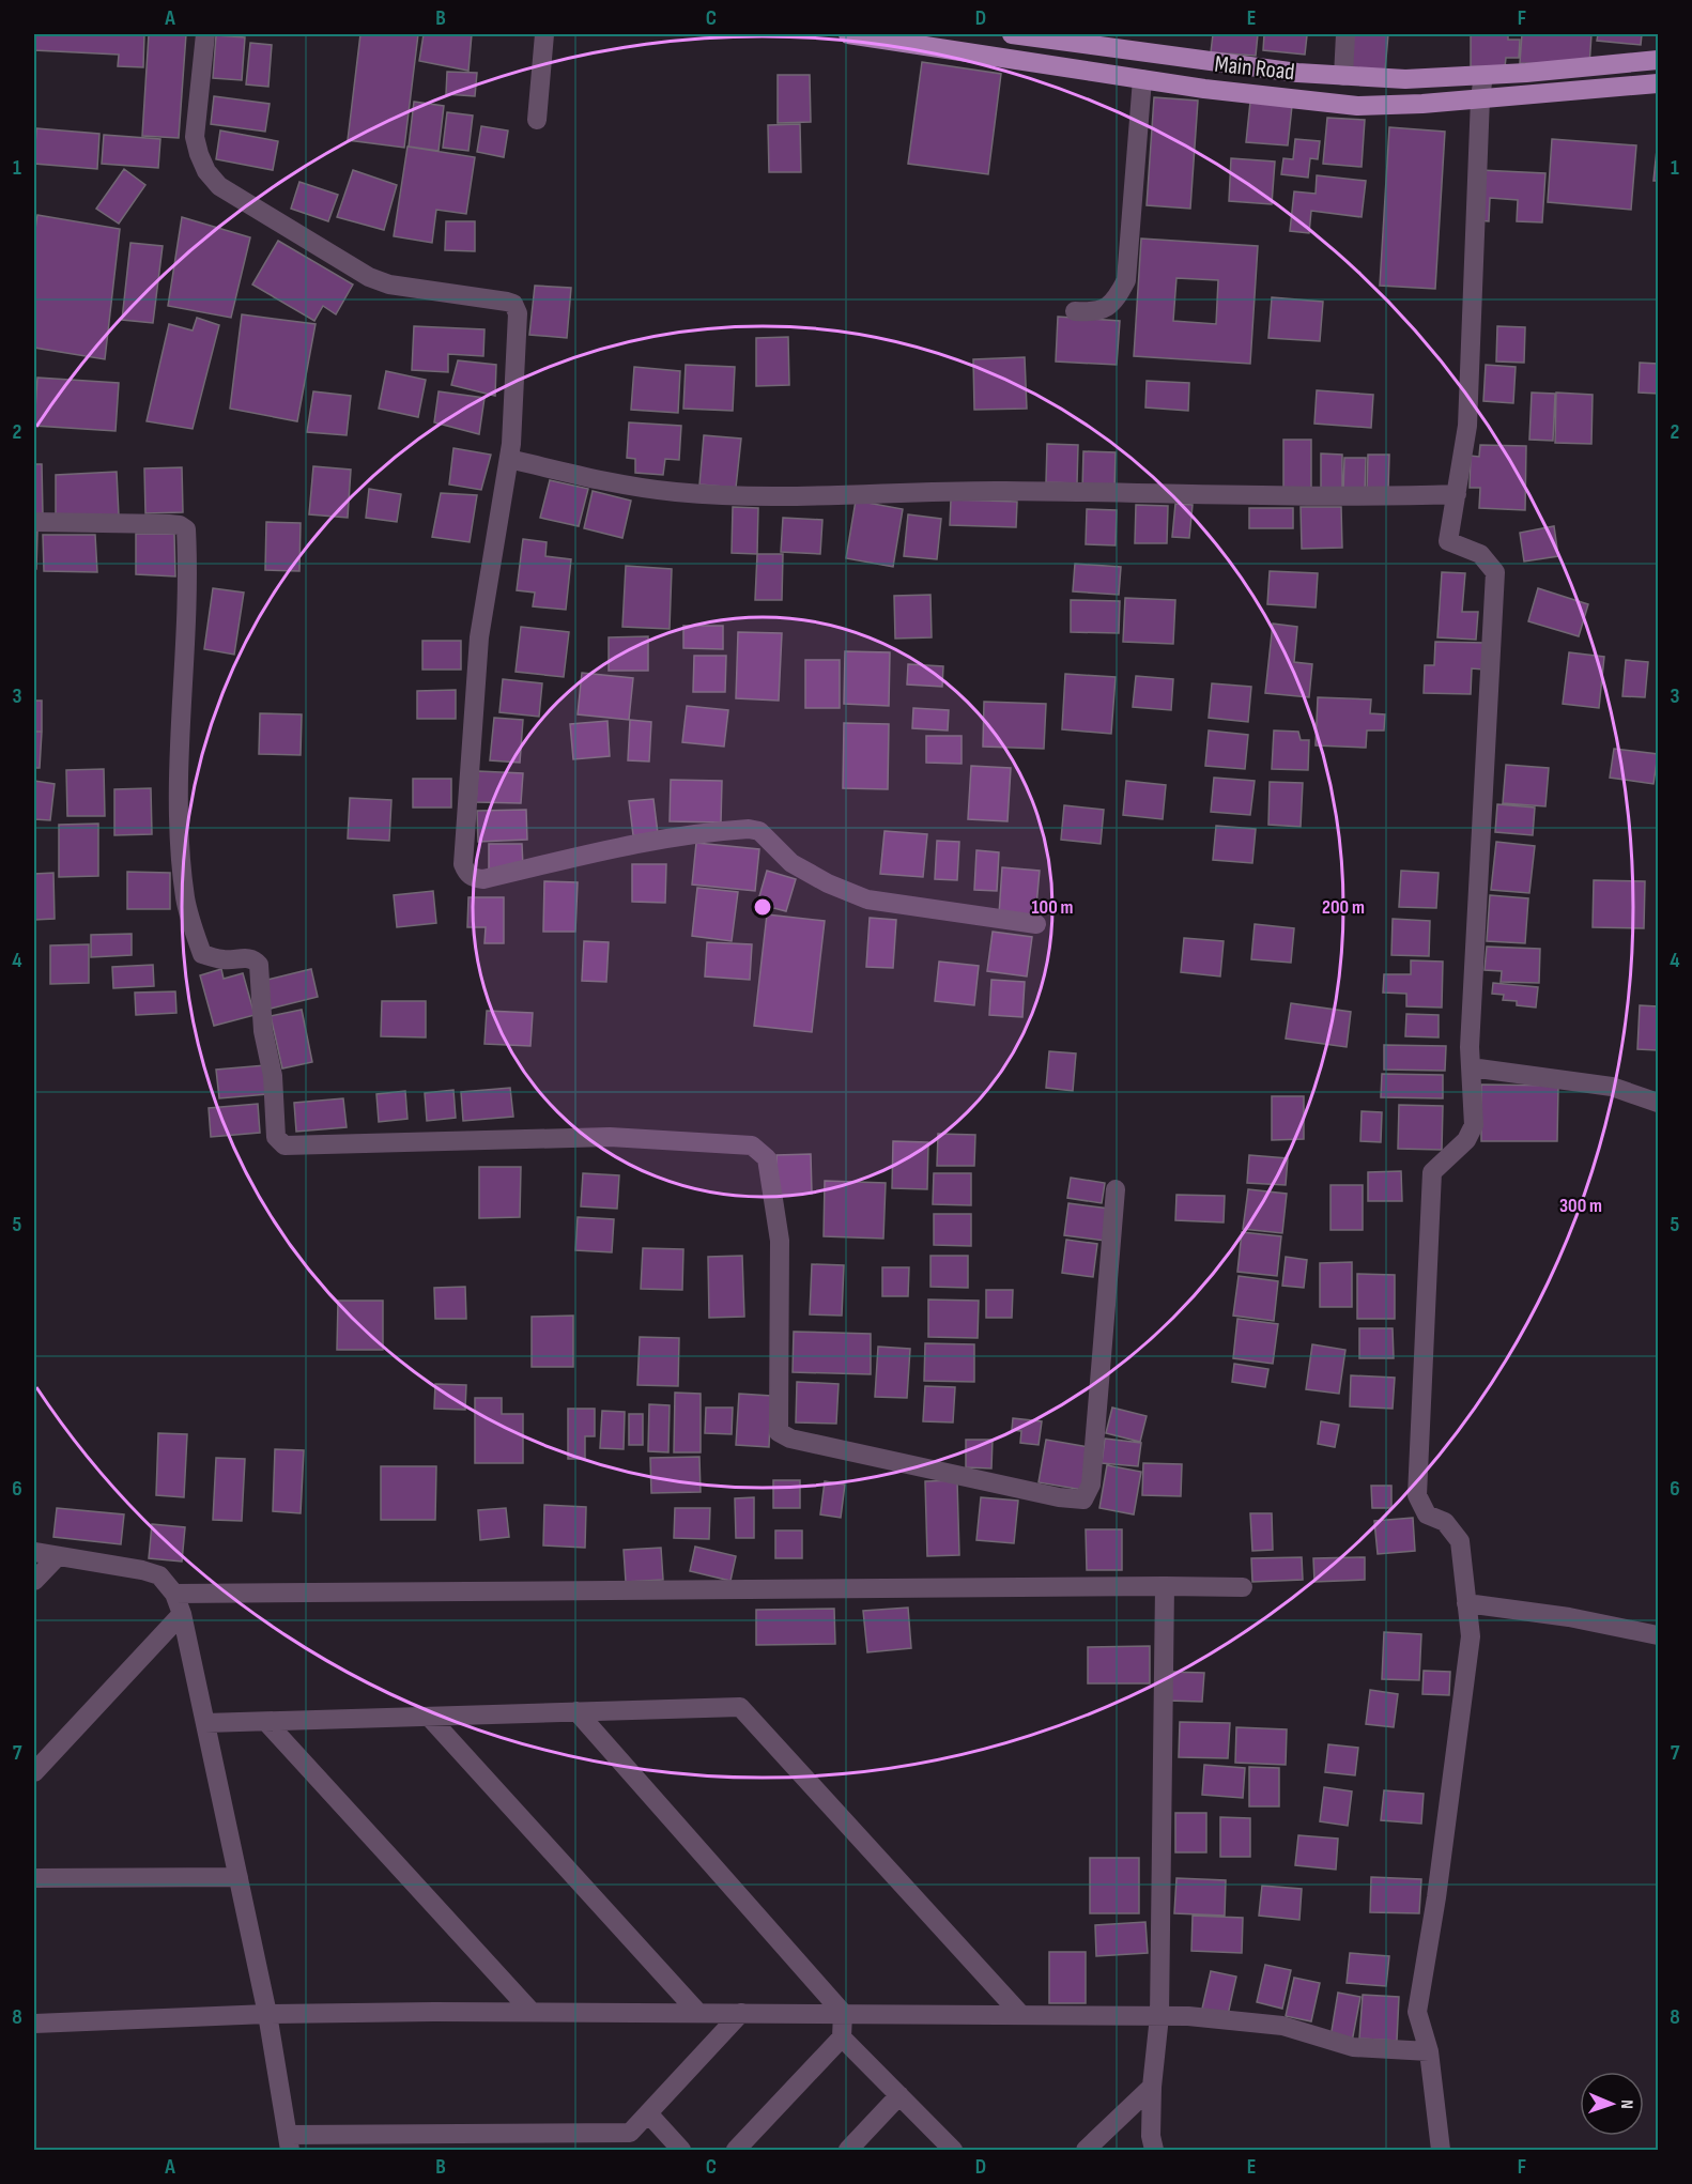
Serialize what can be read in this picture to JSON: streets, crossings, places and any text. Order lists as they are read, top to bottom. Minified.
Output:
{"streets":{"main road":["Main Road"]},"north":"right","grid":{"columns":["A","B","C","D","E","F"],"rows":["1","2","3","4","5","6","7","8"]},"rings":["100 m","200 m","300 m"]}
